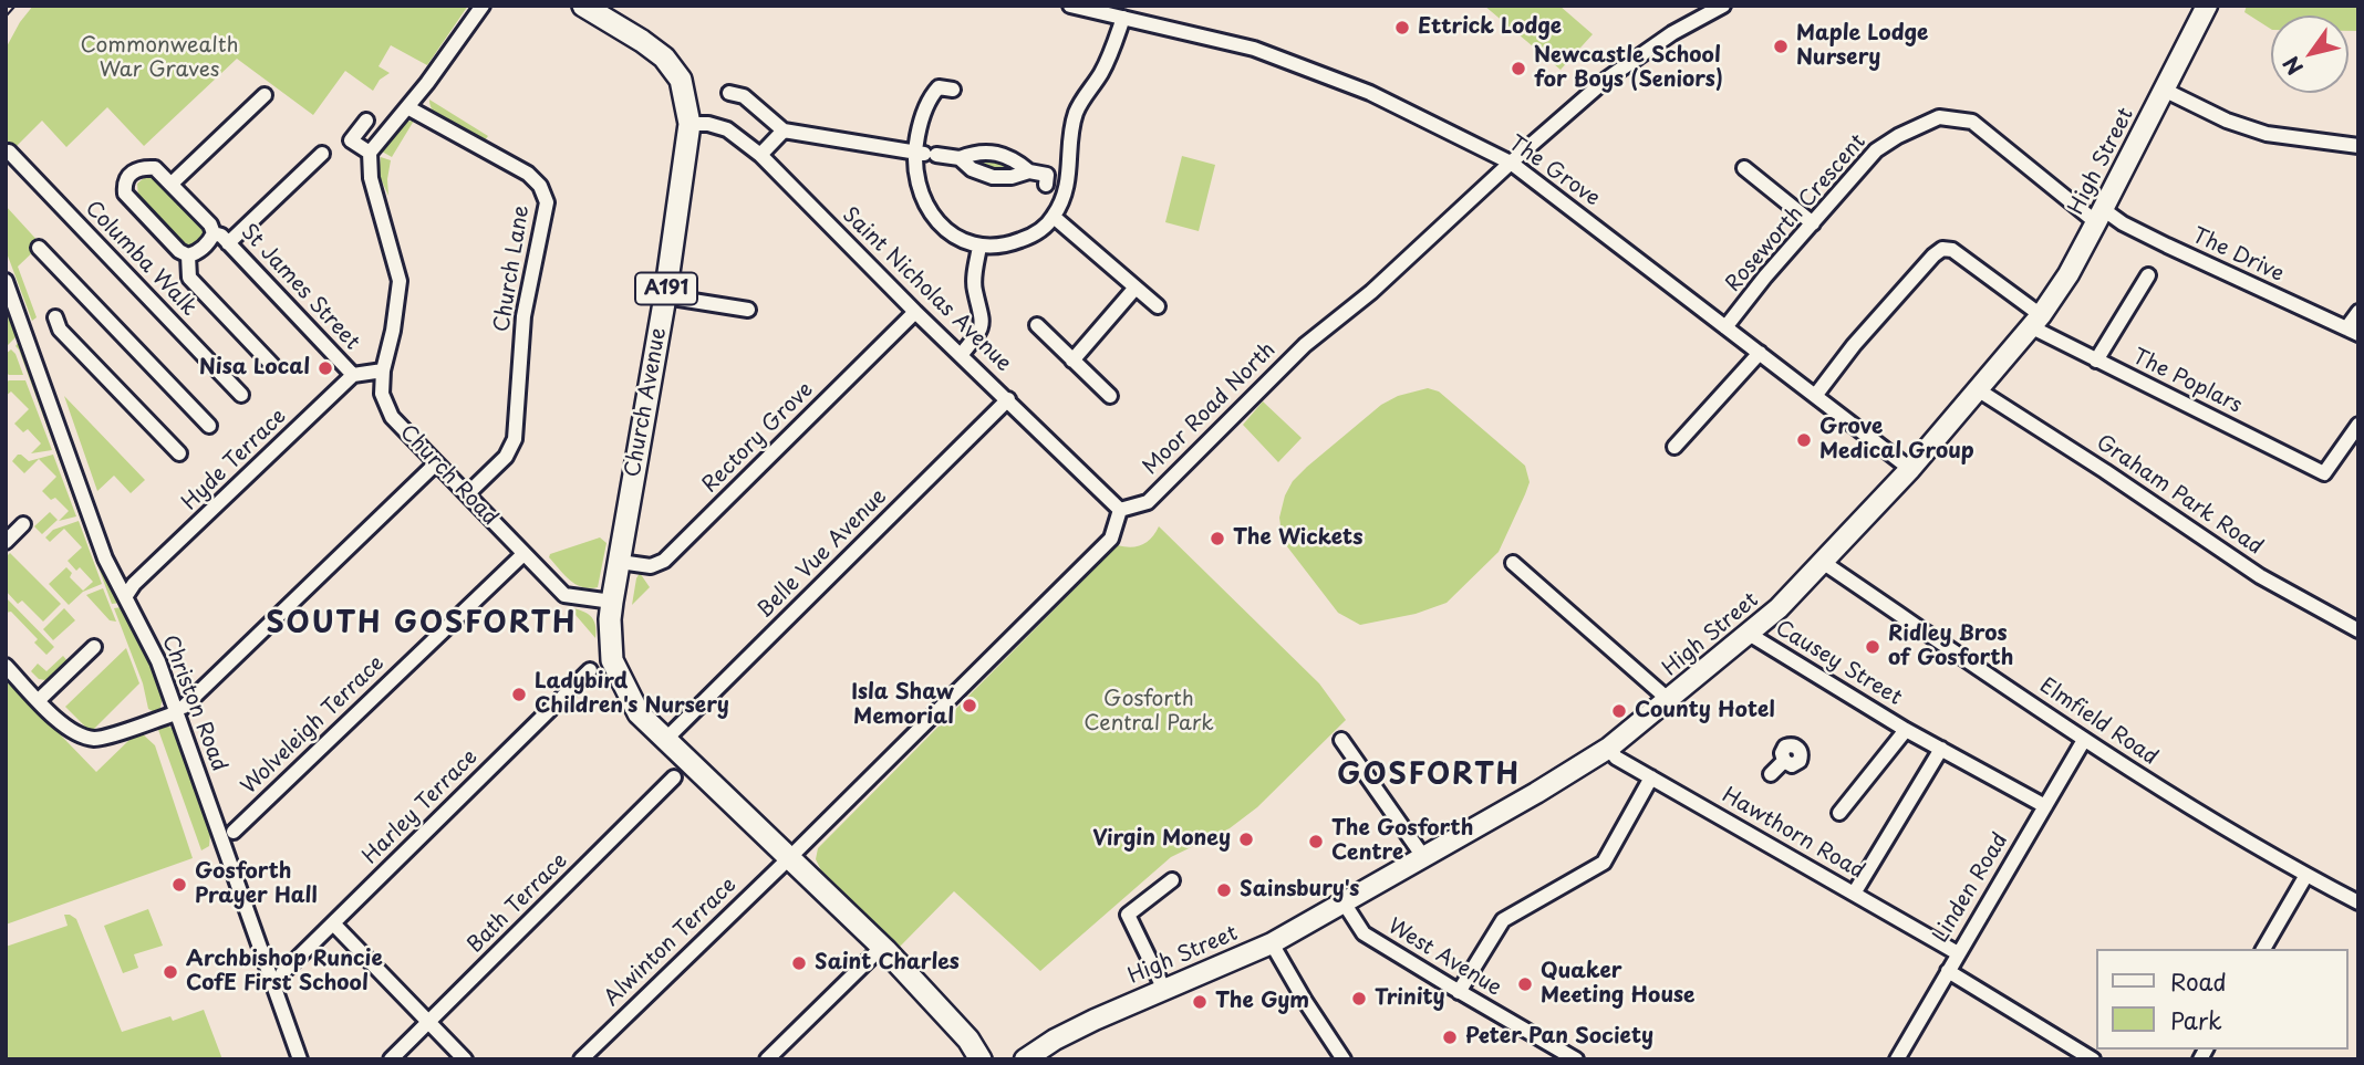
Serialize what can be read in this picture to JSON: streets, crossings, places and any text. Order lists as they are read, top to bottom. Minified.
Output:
{"streets":{"main road":["High Street","A191","Church Avenue"],"street":["The Grove","Roseworth Crescent","The Drive","Columba Walk","Church Lane","St James Street","Saint Nicholas Avenue","The Poplars","Moor Road North","Rectory Grove","Hyde Terrace","Church Road","Graham Park Road","Belle Vue Avenue","Causey Street","Christon Road","Elmfield Road","Wolveleigh Terrace","Harley Terrace","Hawthorn Road","Linden Road","Bath Terrace","Alwinton Terrace","West Avenue"]},"crossings":[["High Street","The Grove"],["High Street","Roseworth Crescent"],["High Street","The Drive"],["High Street","The Poplars"],["High Street","Graham Park Road"],["High Street","Causey Street"],["High Street","Elmfield Road"],["High Street","Hawthorn Road"],["High Street","West Avenue"],["The Grove","Roseworth Crescent"],["The Grove","The Poplars"],["The Grove","Moor Road North"],["Roseworth Crescent","The Drive"],["Church Lane","Church Road"],["St James Street","Hyde Terrace"],["A191","Church Avenue"],["A191","Church Road"],["A191","Belle Vue Avenue"],["A191","Alwinton Terrace"],["Saint Nicholas Avenue","Church Avenue"],["Saint Nicholas Avenue","Moor Road North"],["Saint Nicholas Avenue","Rectory Grove"],["Saint Nicholas Avenue","Belle Vue Avenue"],["Church Avenue","Rectory Grove"],["Church Avenue","Church Road"],["Hyde Terrace","Christon Road"],["Church Road","Wolveleigh Terrace"],["Causey Street","Linden Road"],["Elmfield Road","Linden Road"],["Hawthorn Road","Linden Road"]],"districts":["SOUTH GOSFORTH","GOSFORTH"],"parks":["Commonwealth War Graves","Gosforth Central Park"],"places":["Ettrick Lodge","Maple Lodge Nursery","Newcastle School for Boys (Seniors)","Nisa Local","Grove Medical Group","The Wickets","Ridley Bros of Gosforth","Ladybird Children's Nursery","Isla Shaw Memorial","County Hotel","Virgin Money","The Gosforth Centre","Gosforth Prayer Hall","Sainsbury's","Saint Charles","Archbishop Runcie CofE First School","Quaker Meeting House","Trinity","The Gym","Peter Pan Society"],"legend":["Road","Park"],"north":"bottom left"}
